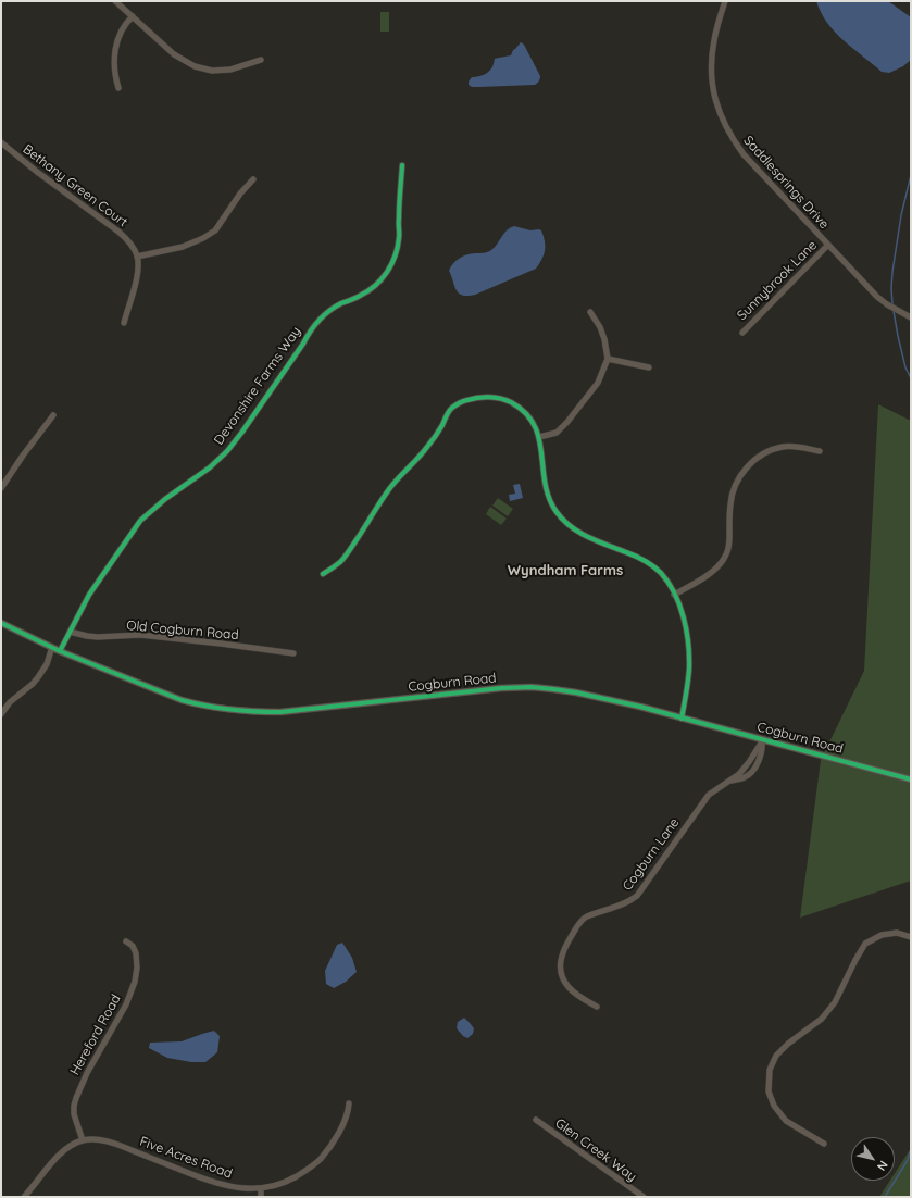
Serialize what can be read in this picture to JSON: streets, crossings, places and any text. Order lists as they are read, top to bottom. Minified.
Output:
{"streets":{"street":["Saddlesprings Drive","Bethany Green Court","Sunnybrook Lane","Devonshire Farms Way","Old Cogburn Road","Cogburn Road","Cogburn Lane","Hereford Road","Glen Creek Way","Five Acres Road"]},"crossings":[["Saddlesprings Drive","Sunnybrook Lane"],["Devonshire Farms Way","Old Cogburn Road"],["Devonshire Farms Way","Cogburn Road"],["Cogburn Road","Cogburn Lane"],["Hereford Road","Five Acres Road"]],"districts":["Wyndham Farms"],"north":"bottom right"}
